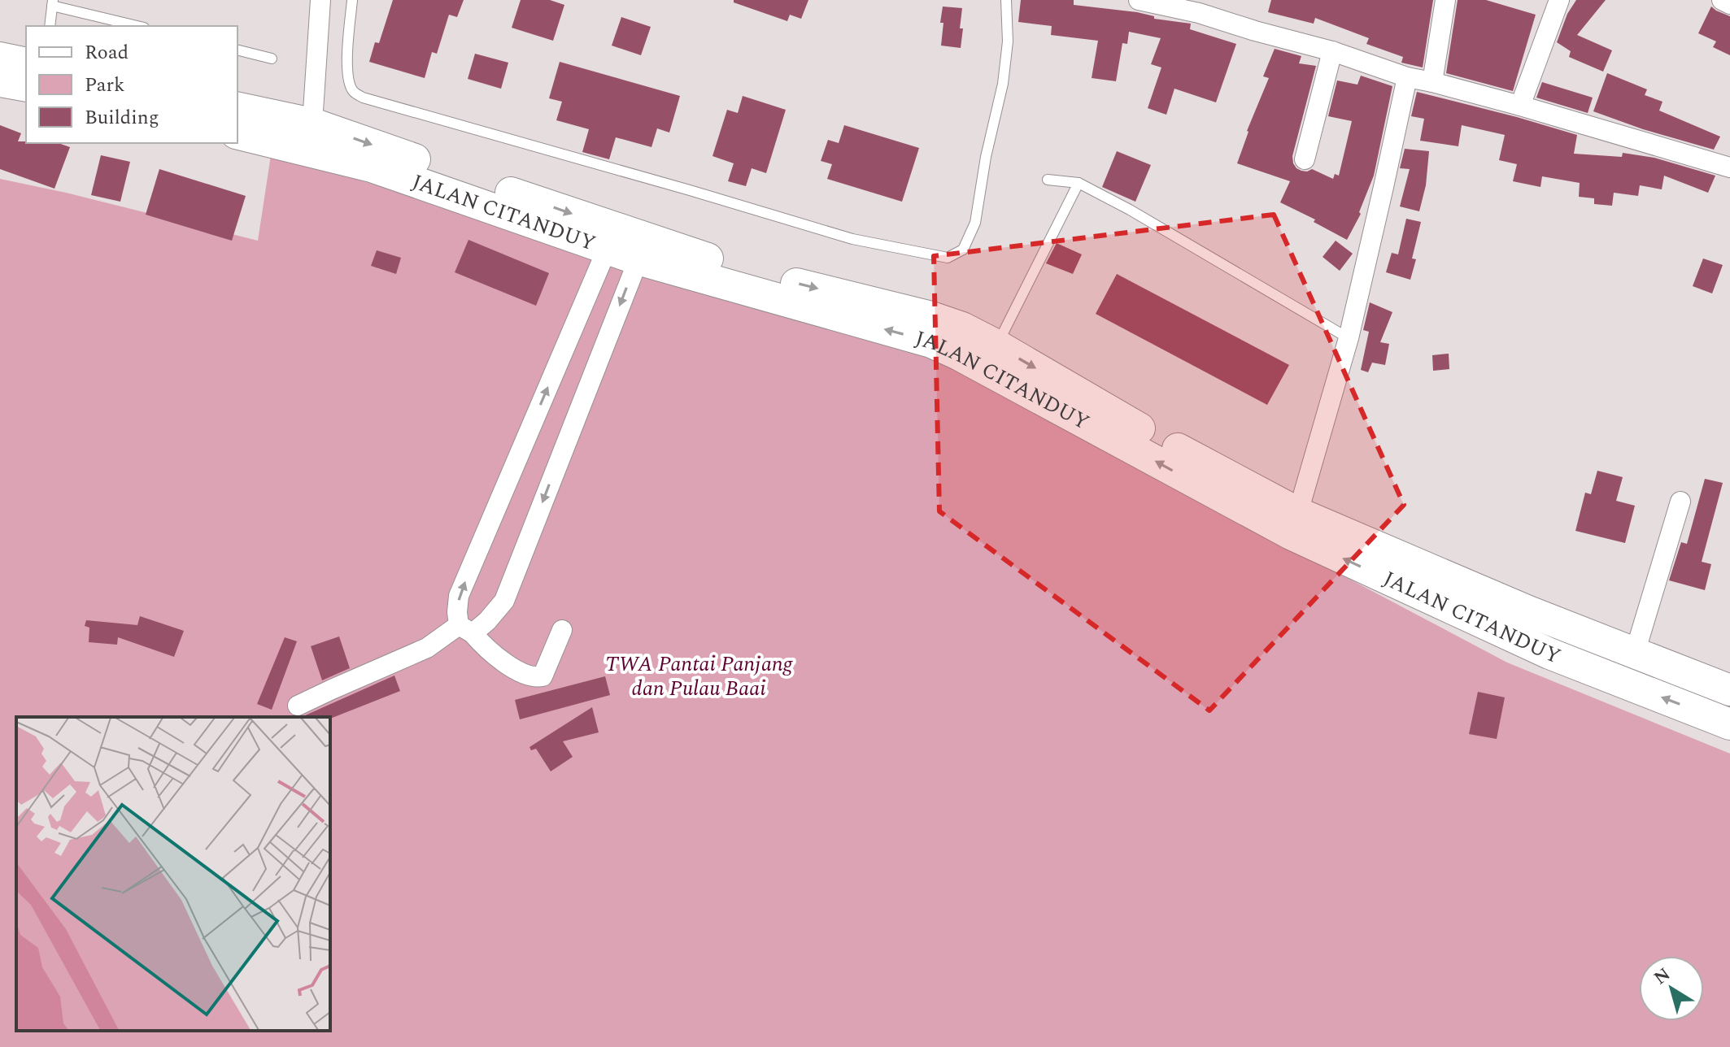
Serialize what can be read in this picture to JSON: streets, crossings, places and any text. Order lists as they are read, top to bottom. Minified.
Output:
{"streets":{"main road":["JALAN CITANDUY"]},"parks":["TWA Pantai Panjang dan Pulau Baai"],"legend":["Road","Park","Building"],"north":"top left"}
